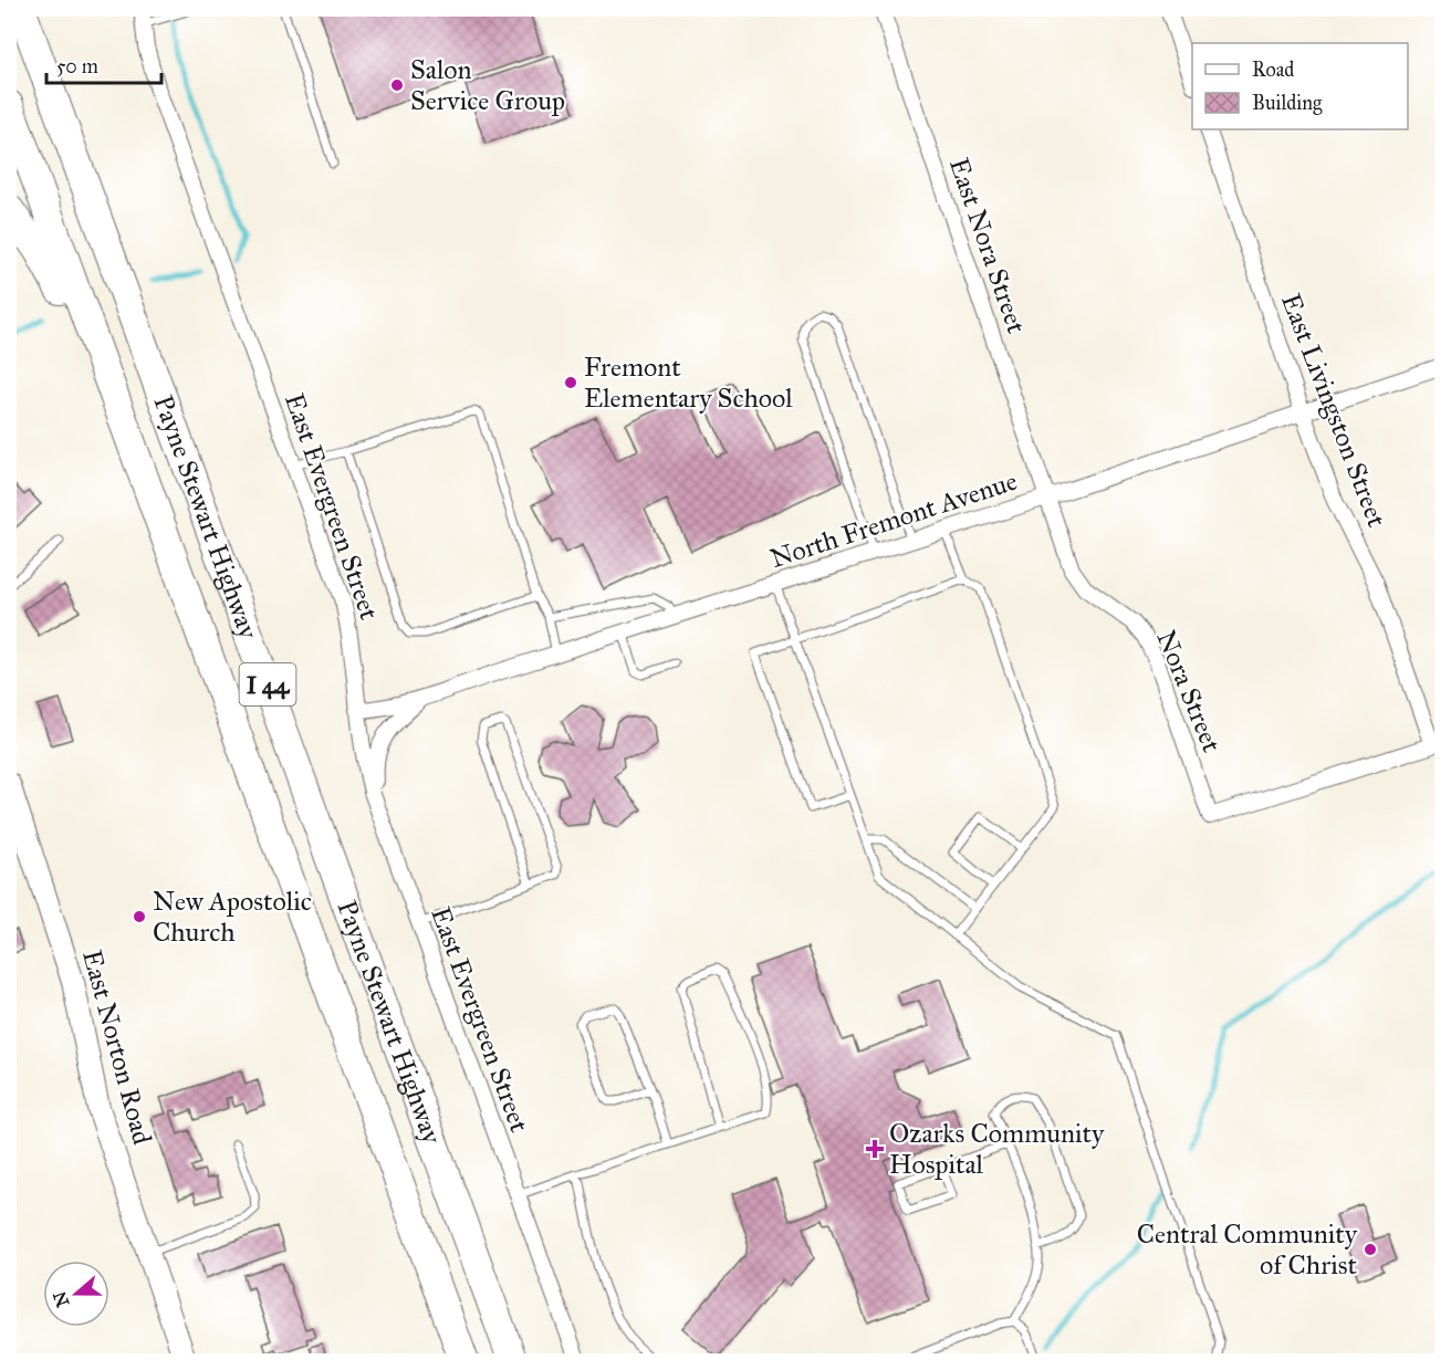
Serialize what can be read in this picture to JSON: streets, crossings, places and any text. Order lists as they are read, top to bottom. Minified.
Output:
{"streets":{"highway":["Payne Stewart Highway","I 44"],"main road":["East Norton Road"],"street":["East Nora Street","East Livingston Street","East Evergreen Street","North Fremont Avenue","Nora Street"]},"crossings":[["East Nora Street","North Fremont Avenue"],["East Nora Street","Nora Street"],["East Livingston Street","North Fremont Avenue"],["East Livingston Street","Nora Street"],["East Evergreen Street","North Fremont Avenue"],["North Fremont Avenue","Nora Street"]],"places":{"other":["Salon Service Group","Fremont Elementary School","New Apostolic Church","Central Community of Christ"],"health":["Ozarks Community Hospital"]},"legend":["Road","Building"],"scale_bar":"50 m","north":"left"}
